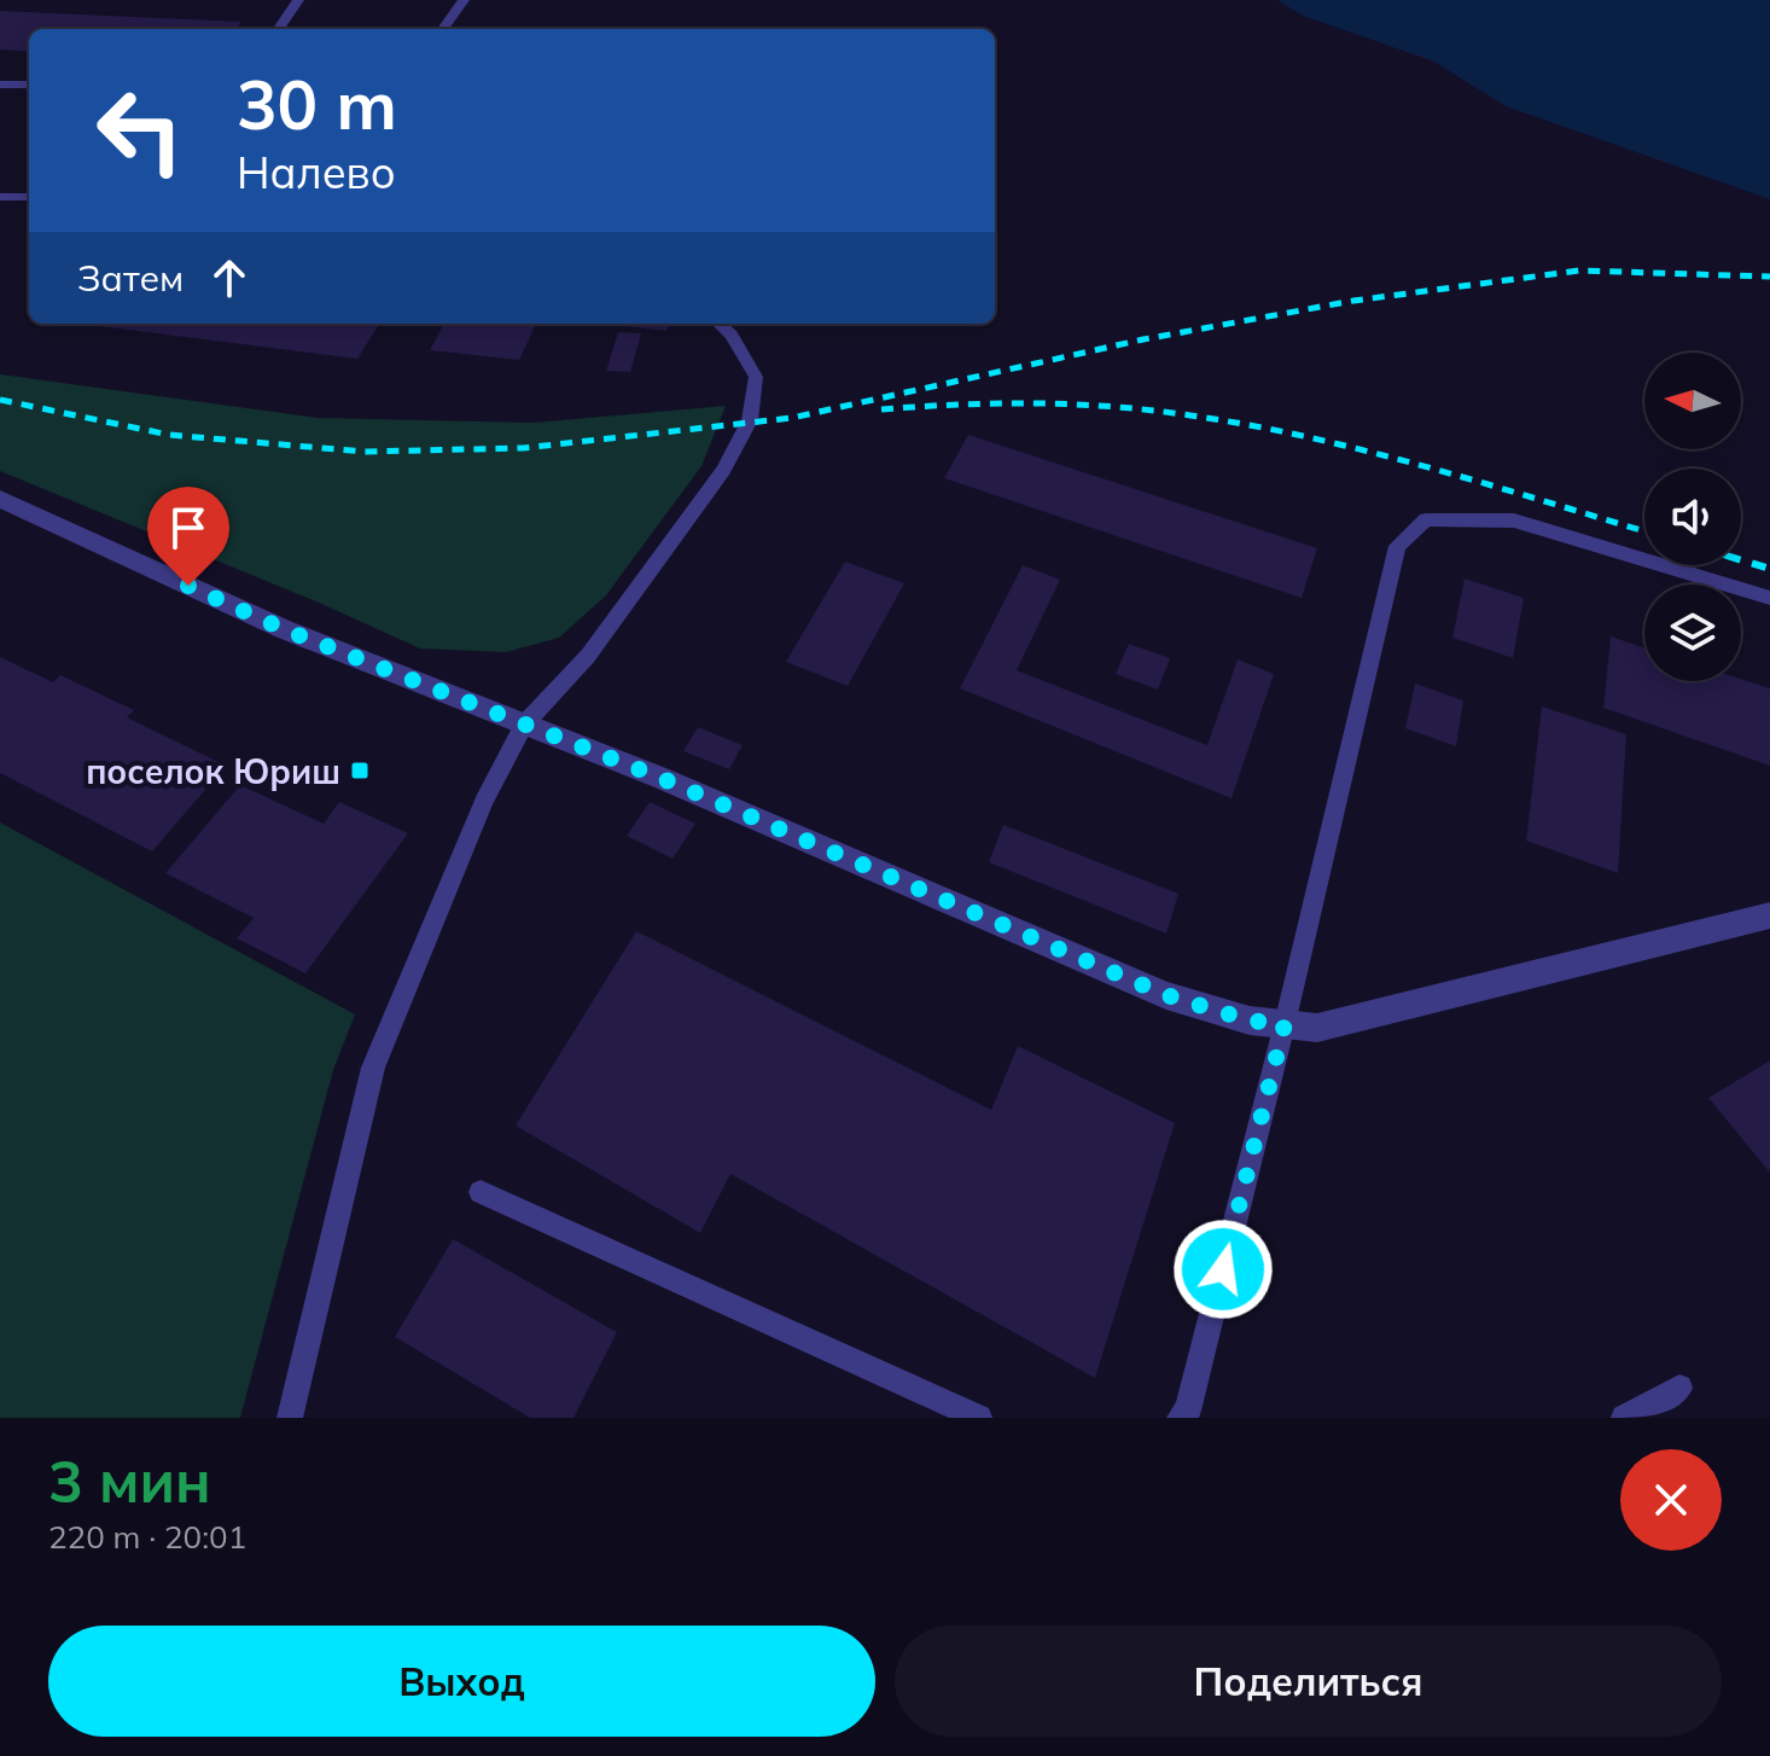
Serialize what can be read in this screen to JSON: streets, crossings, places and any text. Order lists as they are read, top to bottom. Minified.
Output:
{"places":{"transit":["поселок Юриш"]},"north":"left","page":{"turn":["30 m","Налево"],"then":"Затем","heading":["3 мин","220 m · 20:01"],"buttons":["Выход","Поделиться"]}}
